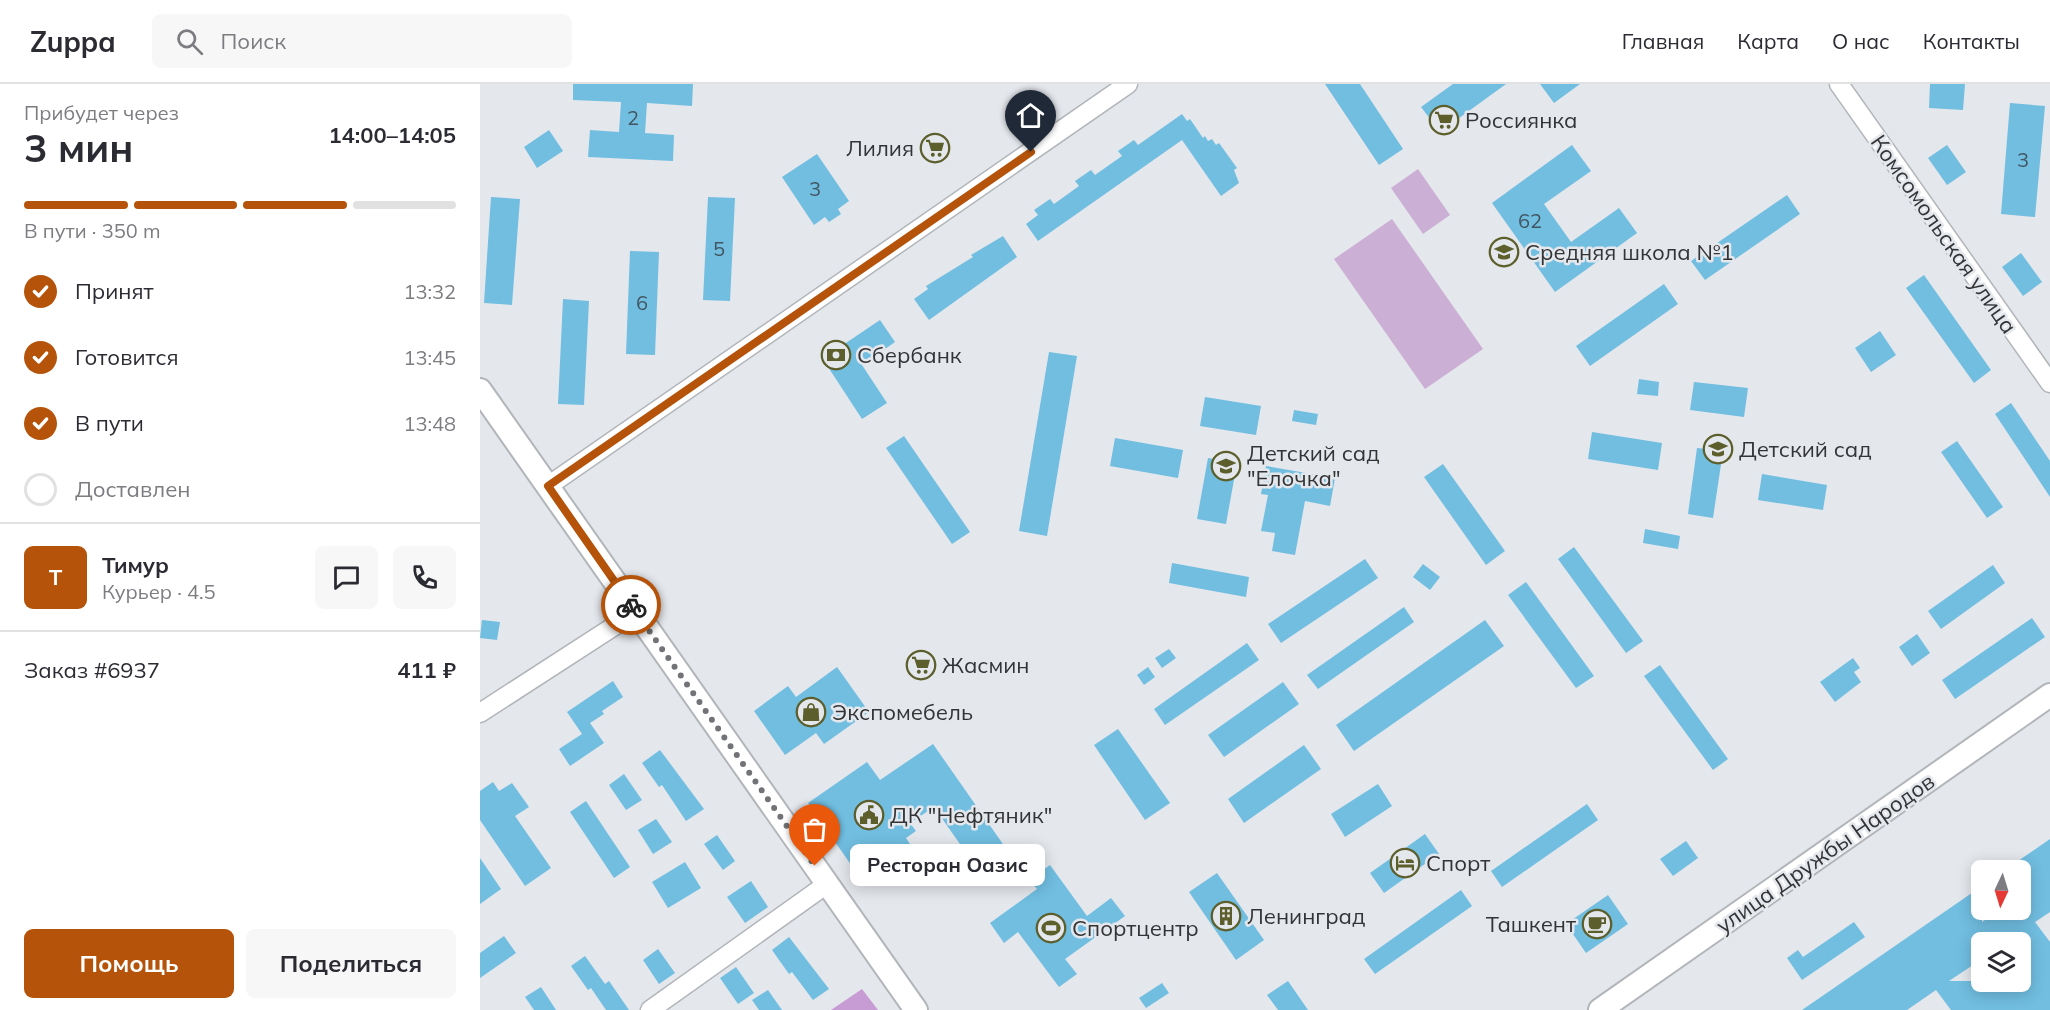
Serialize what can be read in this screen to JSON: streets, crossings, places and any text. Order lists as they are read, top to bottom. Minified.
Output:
{"streets":{"main road":["улица Дружбы Народов"],"street":["Комсомольская улица"]},"places":{"supermarket":["Россиянка","Лилия","Жасмин"],"school or university":["Средняя школа №1","Детский сад","Детский сад \"Елочка\""],"bank":["Сбербанк"],"shop":["Экспомебель"],"public building":["ДК \"Нефтяник\""],"hotel":["Спорт"],"other":["Ресторан Оазис"],"building":["Ленинград"],"cafe":["Ташкент"],"sports":["Спортцентр"]},"house_numbers":["2","3","3","62","5","6"],"north":"bottom","page":{"header":"Zuppa","search":"Поиск","nav":["Главная","Карта","О нас","Контакты"],"heading":["3 мин","Прибудет через","14:00–14:05"],"panel":["Тимур","Курьер · 4.5","Заказ #6937","411 ₽"],"bar":"В пути · 350 m","list":[["Принят","13:32"],["Готовится","13:45"],["В пути","13:48"],"Доставлен"],"round":"Т","bubble":"Ресторан Оазис","buttons":["Помощь","Поделиться"]}}
